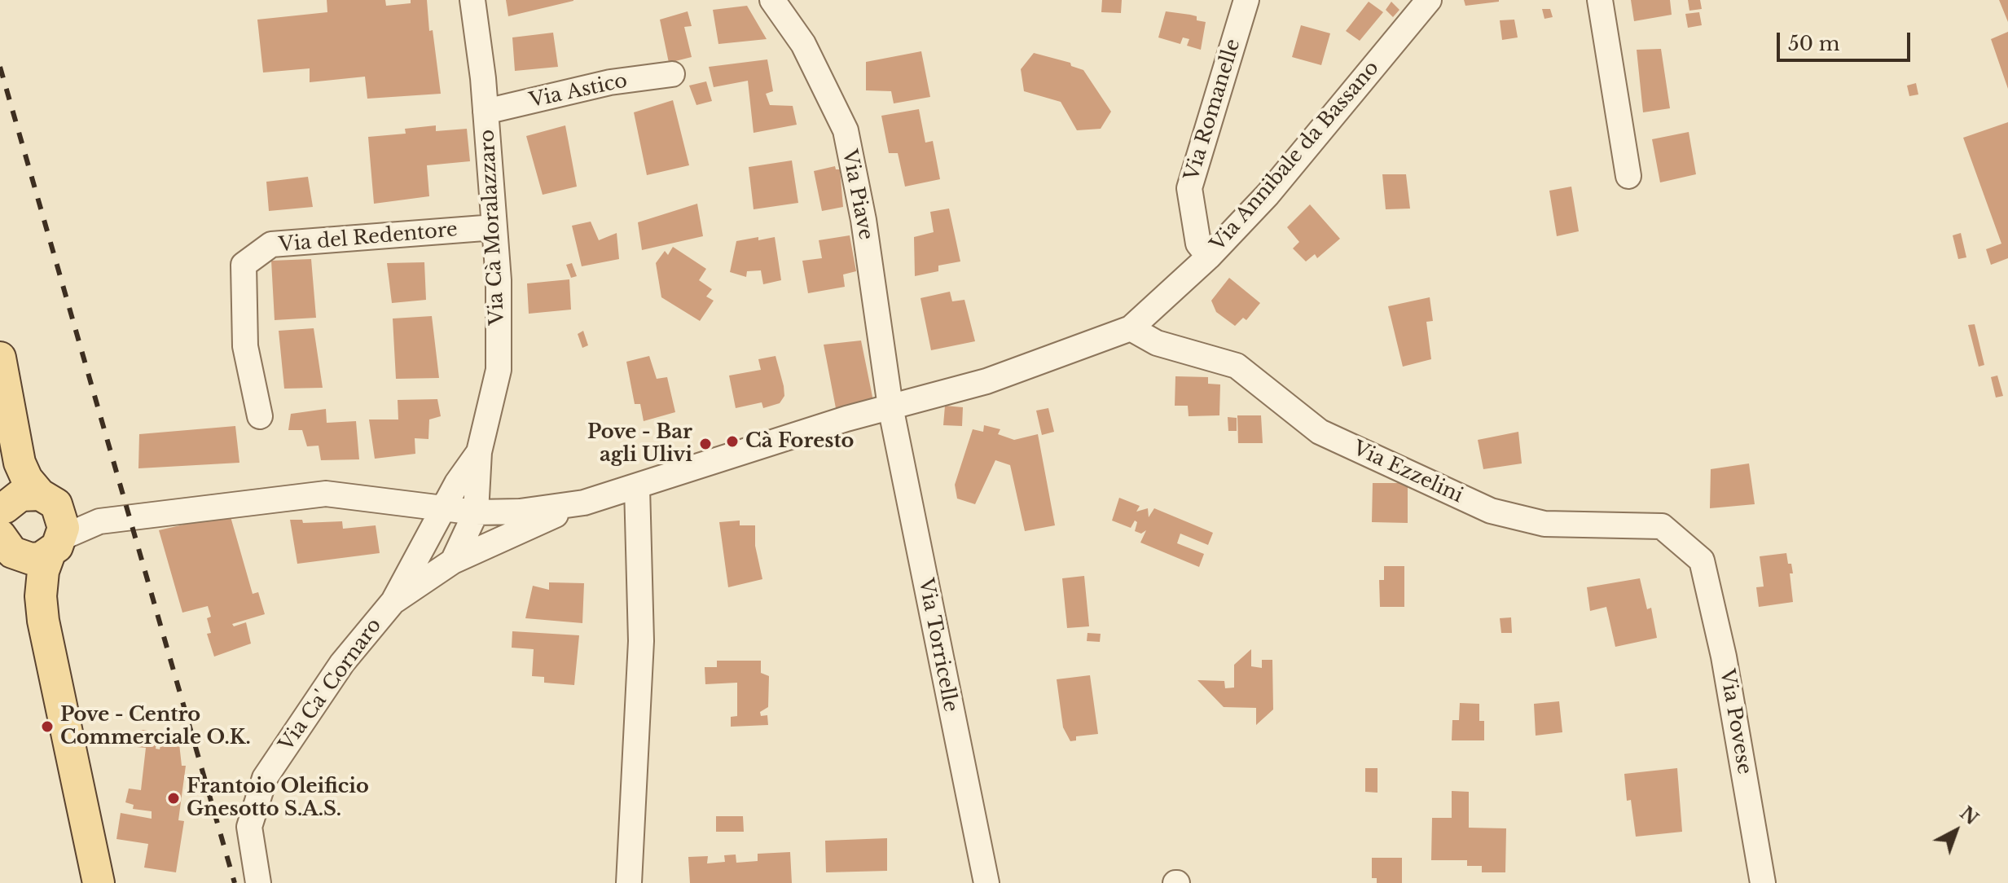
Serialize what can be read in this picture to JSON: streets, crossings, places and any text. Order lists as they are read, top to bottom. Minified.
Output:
{"streets":{"street":["Via Astico","Via Romanelle","Via Annibale da Bassano","Via Piave","Via Cà Moralazzaro","Via del Redentore","Via Ezzelini","Via Torricelle","Via Ca' Cornaro","Via Povese"]},"crossings":[["Via Astico","Via Cà Moralazzaro"],["Via Romanelle","Via Annibale da Bassano"],["Via Annibale da Bassano","Via Piave"],["Via Annibale da Bassano","Via Cà Moralazzaro"],["Via Annibale da Bassano","Via Ezzelini"],["Via Annibale da Bassano","Via Torricelle"],["Via Annibale da Bassano","Via Ca' Cornaro"],["Via Piave","Via Torricelle"],["Via Cà Moralazzaro","Via del Redentore"],["Via Cà Moralazzaro","Via Ca' Cornaro"],["Via Ezzelini","Via Povese"]],"places":["Cà Foresto","Pove - Bar agli Ulivi","Pove - Centro Commerciale O.K.","Frantoio Oleificio Gnesotto S.A.S."],"scale_bar":"50 m","north":"top right"}
